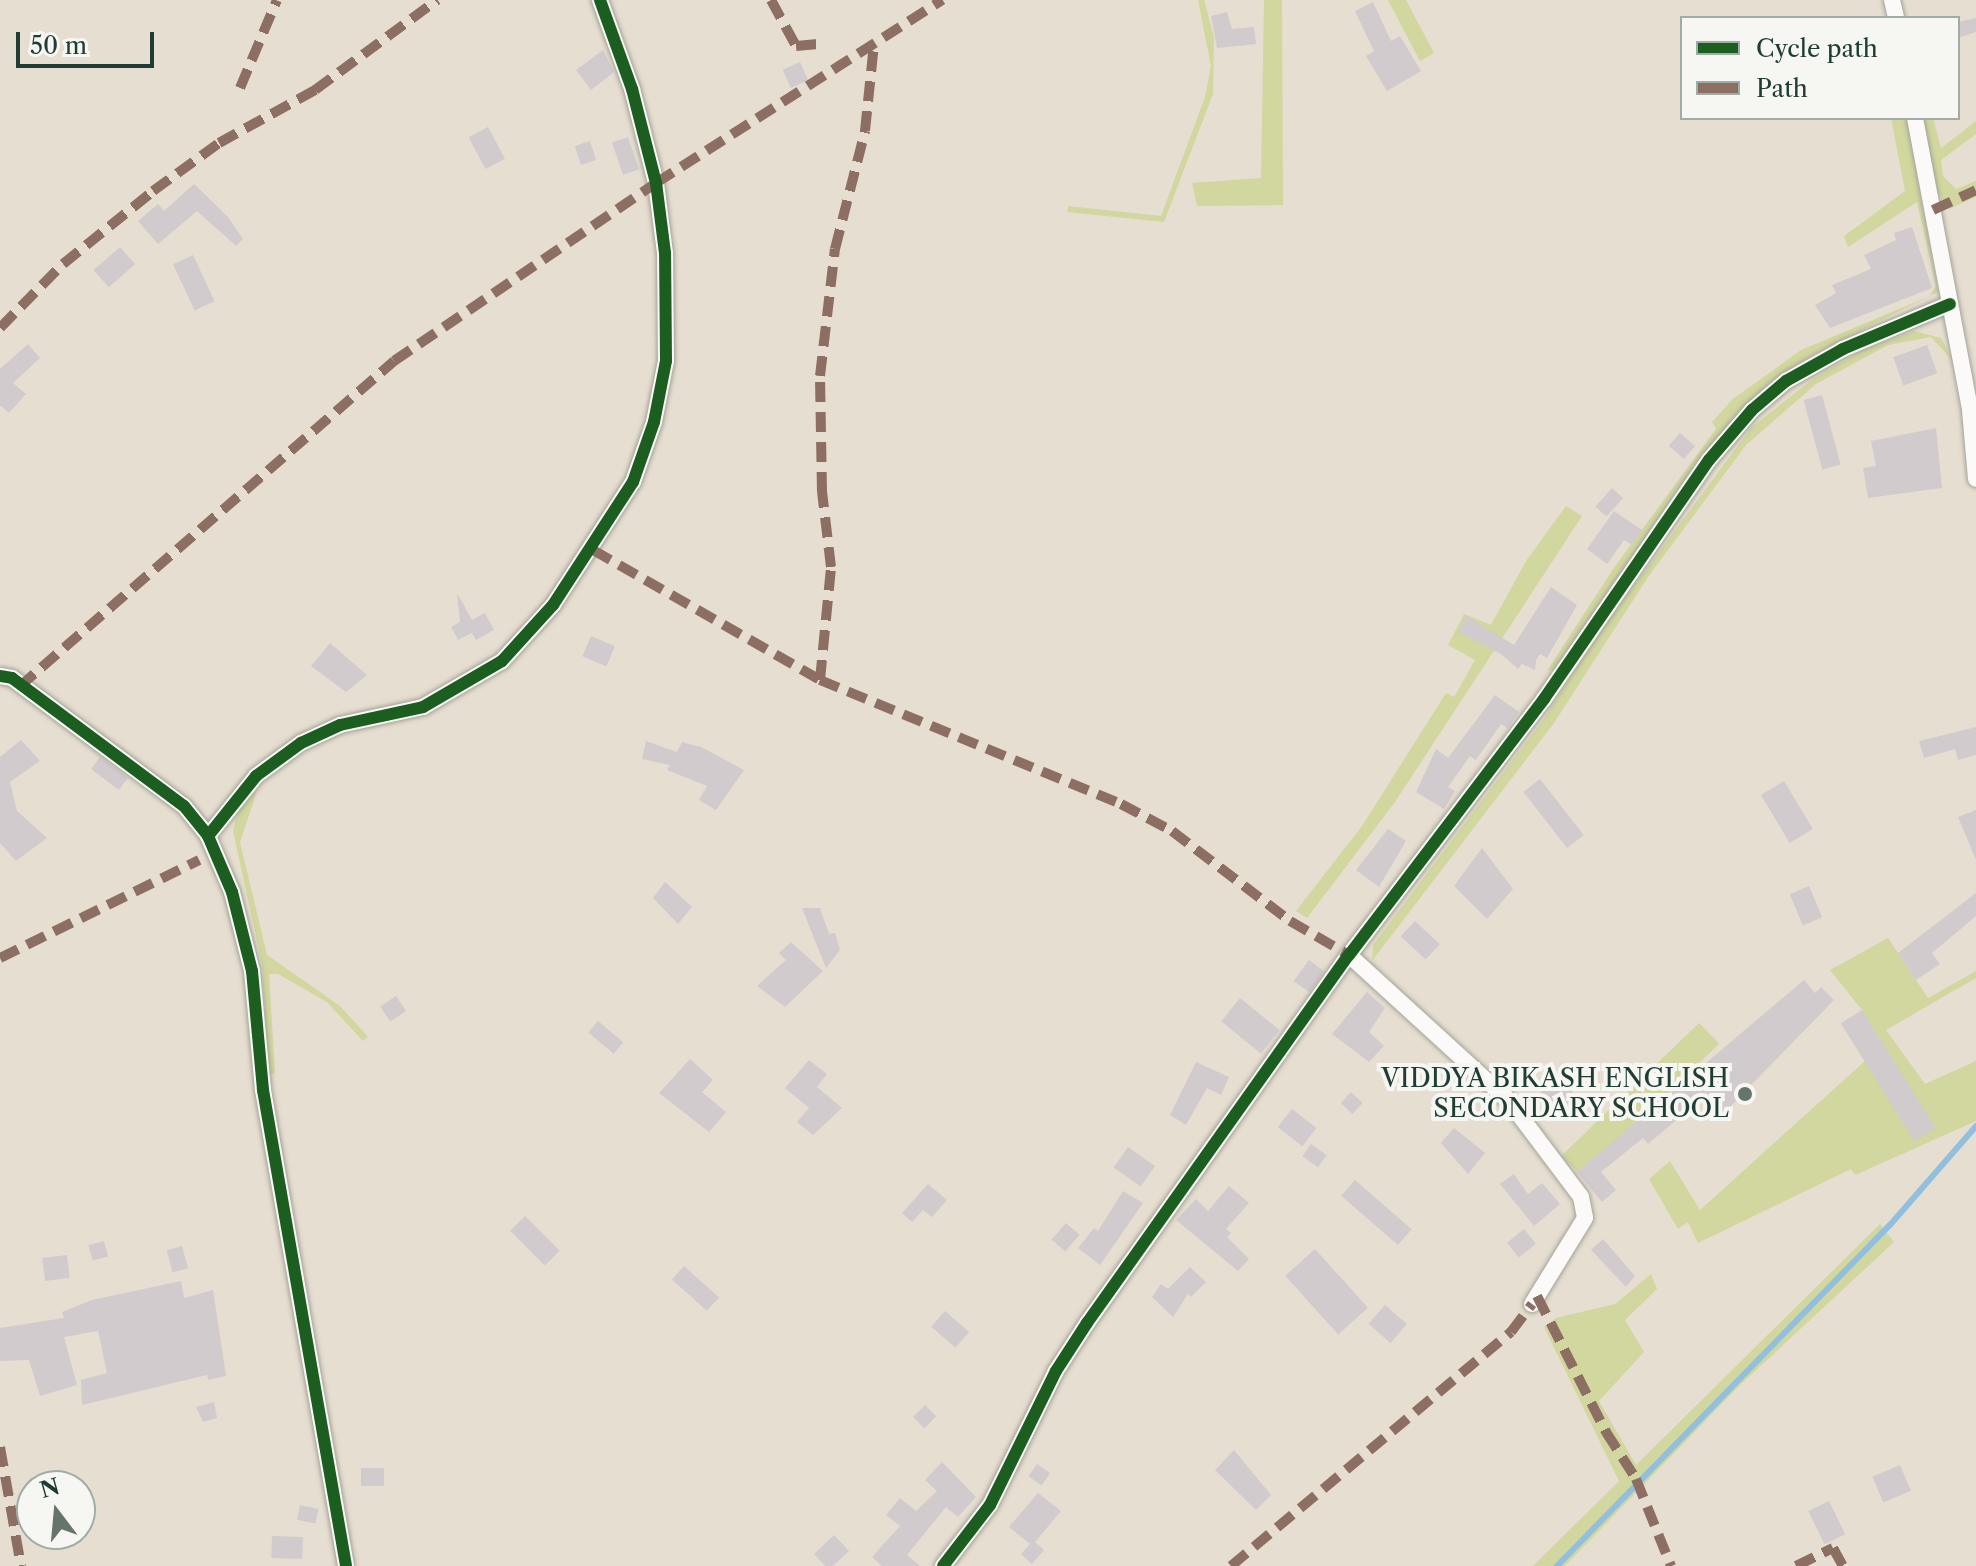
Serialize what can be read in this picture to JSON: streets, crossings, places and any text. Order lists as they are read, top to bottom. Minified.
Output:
{"places":["VIDDYA BIKASH ENGLISH SECONDARY SCHOOL"],"legend":["Cycle path","Path"],"scale_bar":"50 m","north":"top"}
